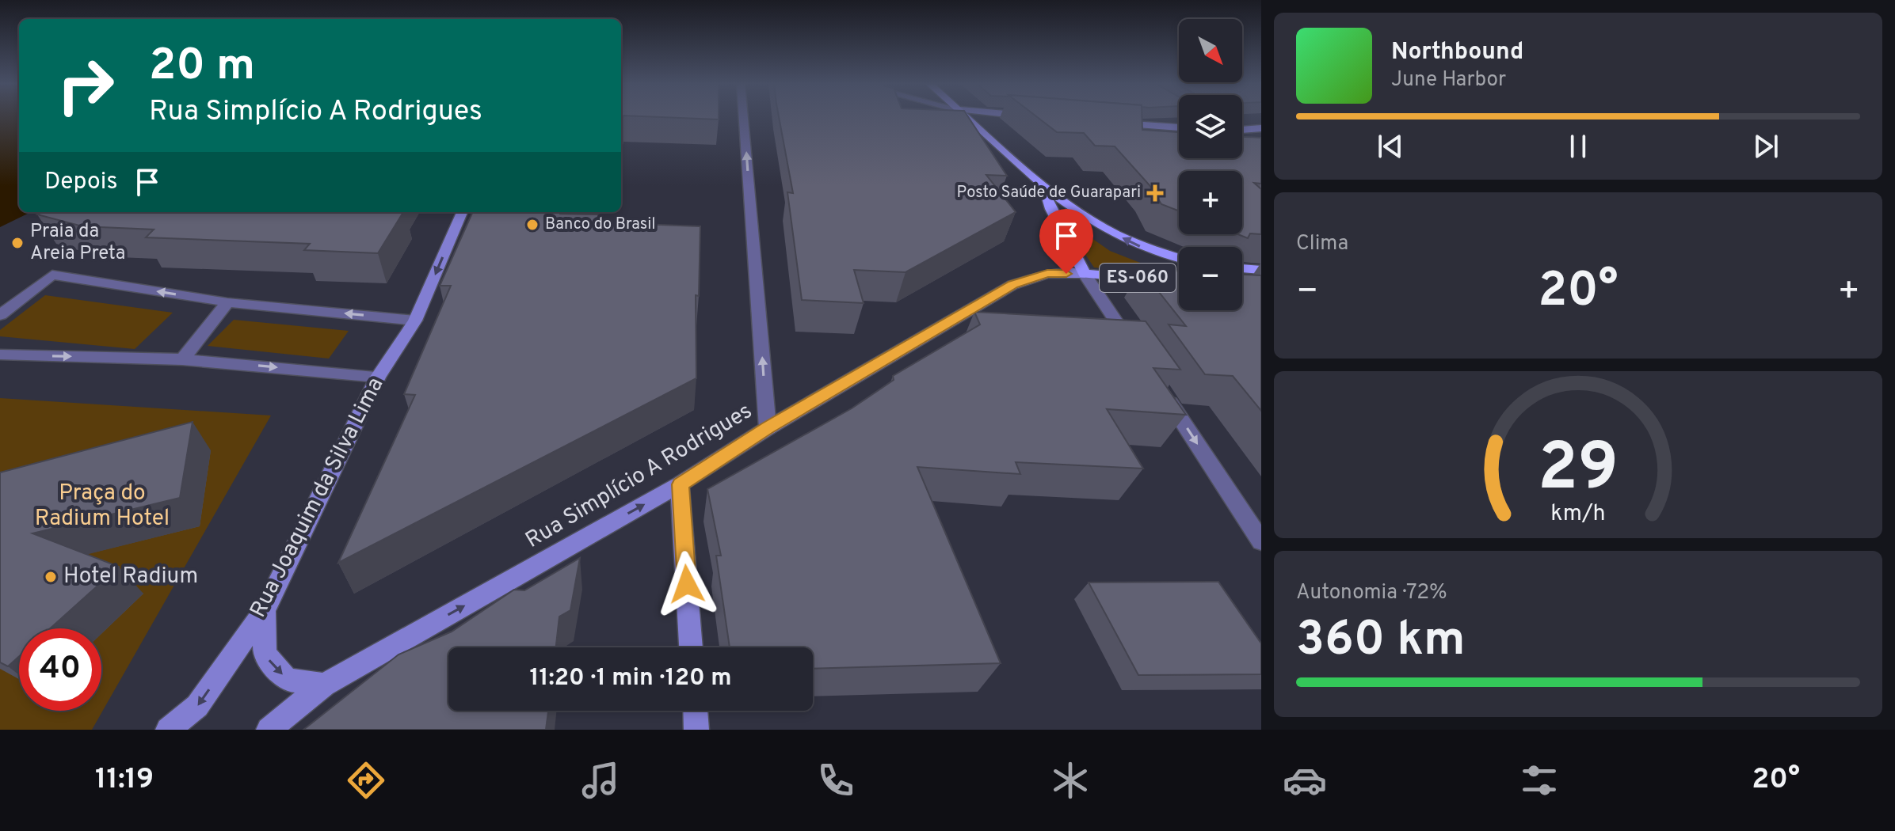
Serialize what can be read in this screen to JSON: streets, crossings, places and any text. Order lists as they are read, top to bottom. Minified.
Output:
{"streets":{"main road":["ES-060"],"street":["Rua Simplício A Rodrigues","Rua Joaquim da Silva Lima"]},"crossings":[["ES-060","Rua Simplício A Rodrigues"]],"one_way":["Rua Simplício A Rodrigues","Rua Joaquim da Silva Lima"],"parks":["Praça do Radium Hotel"],"places":{"health":["Posto Saúde de Guarapari"],"other":["Banco do Brasil","Praia da Areia Preta","Hotel Radium"]},"north":"bottom right","page":{"map_buttons":["+","−"],"turn":["20 m","Rua Simplício A Rodrigues"],"song":["Northbound","June Harbor"],"then":"Depois","tile":["Clima",["Autonomia · 72%","360 km"]],"heat":["−","20°","+"],"limit":"40","trip":"11:20 · 1 min · 120 m","tabs":["11:19","20°"],"gauge":["29","km/h"]}}
